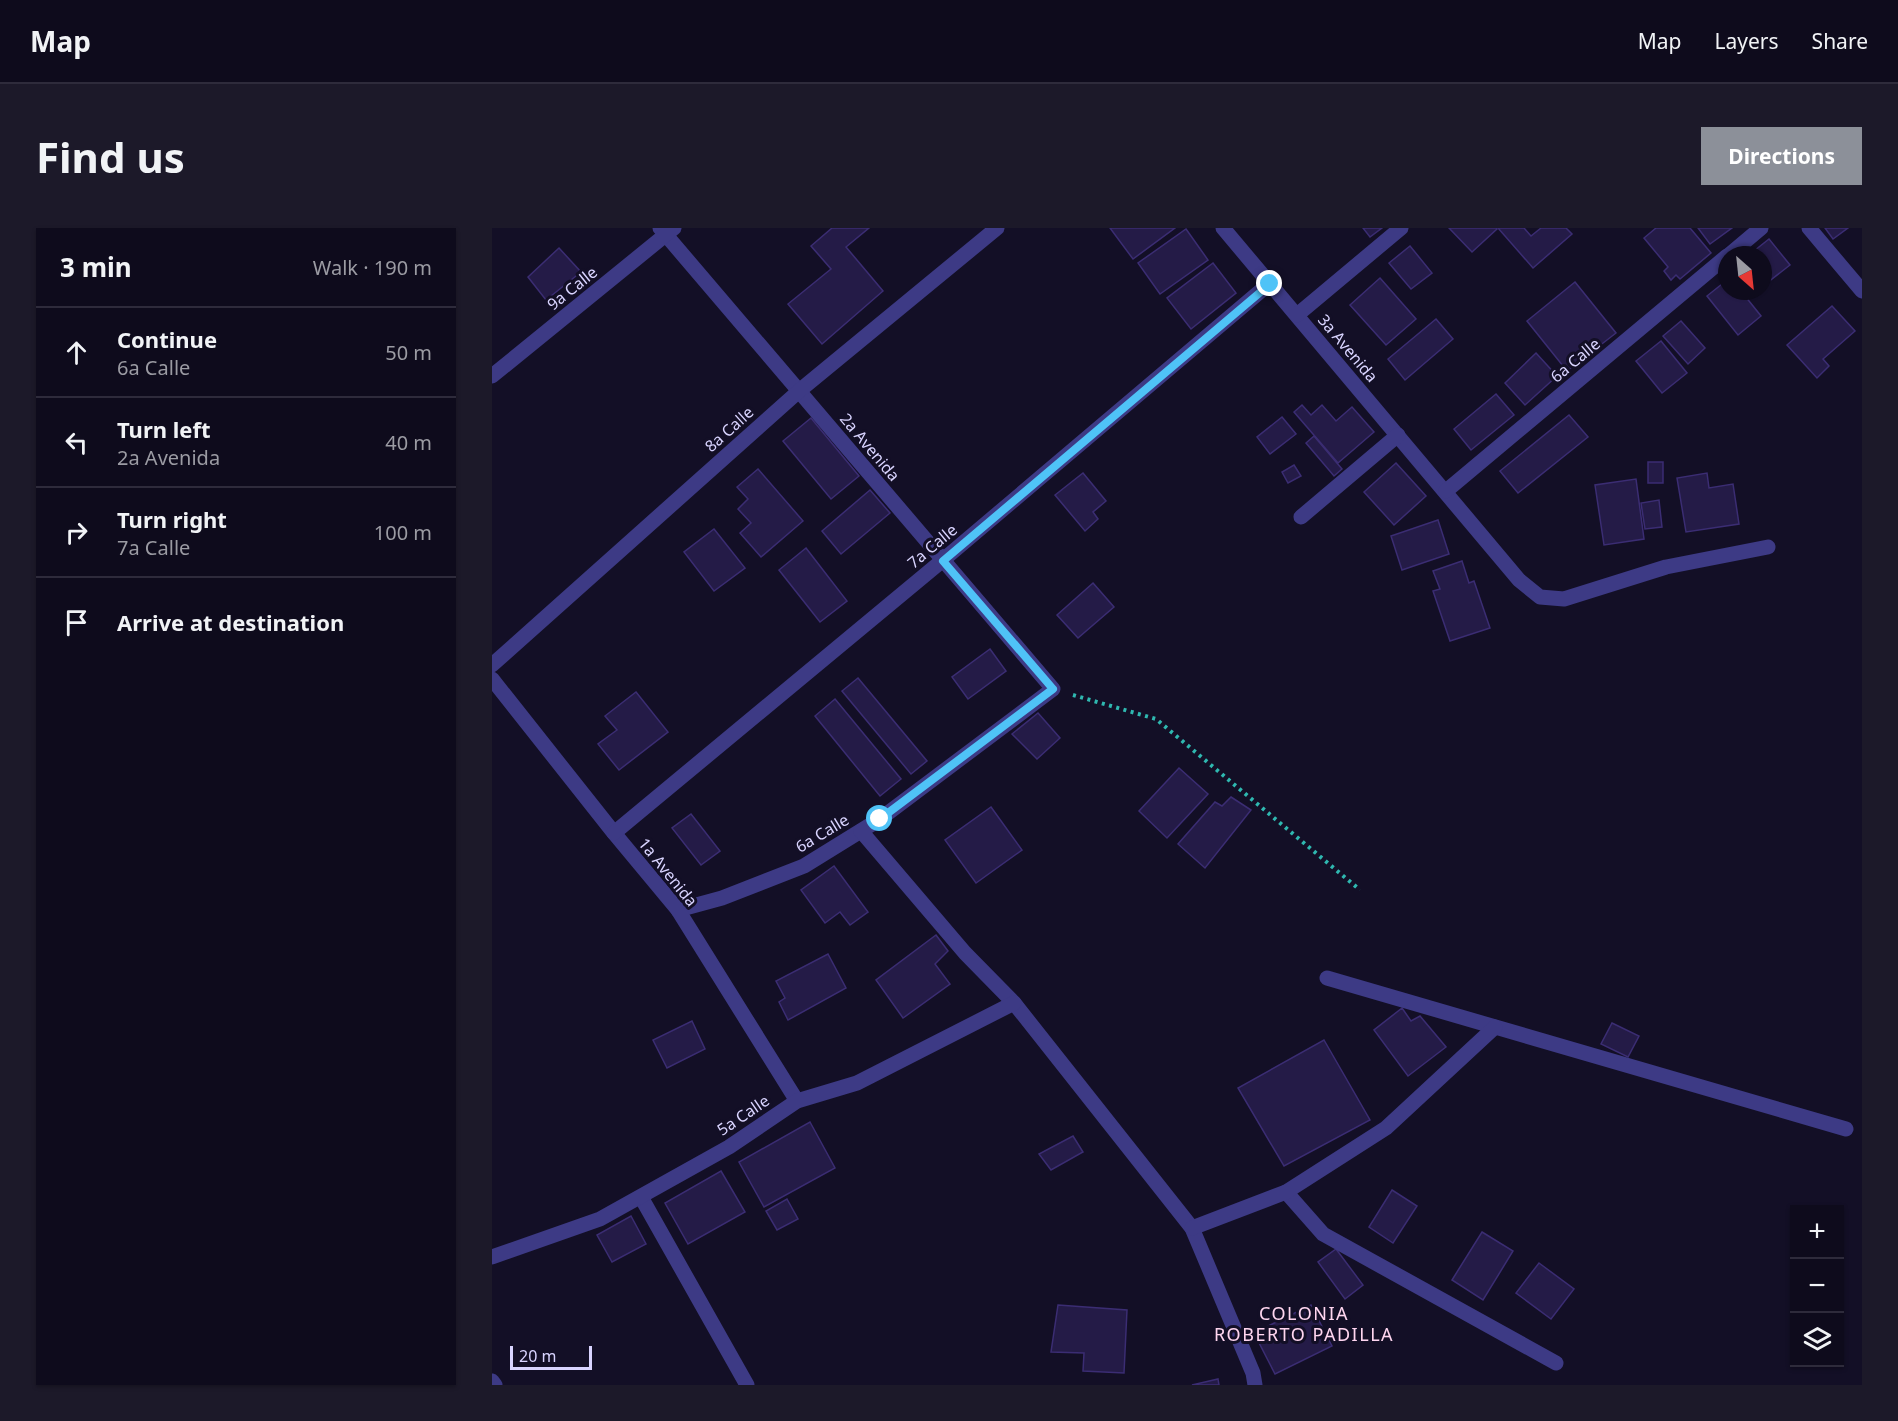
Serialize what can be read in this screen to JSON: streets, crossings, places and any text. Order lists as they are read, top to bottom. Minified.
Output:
{"streets":{"street":["9a Calle","3a Avenida","6a Calle","8a Calle","2a Avenida","7a Calle","1a Avenida","5a Calle"]},"crossings":[["9a Calle","2a Avenida"],["3a Avenida","6a Calle"],["3a Avenida","7a Calle"],["6a Calle","2a Avenida"],["6a Calle","1a Avenida"],["8a Calle","2a Avenida"],["2a Avenida","7a Calle"],["7a Calle","1a Avenida"],["1a Avenida","5a Calle"]],"districts":["COLONIA ROBERTO PADILLA"],"scale_bar":"20 m","north":"bottom right","page":{"header":"Map","nav":["Map","Layers","Share"],"buttons":"Directions","title":"Find us","heading":["3 min","Walk · 190 m"],"list":[["Continue","6a Calle","50 m"],["Turn left","2a Avenida","40 m"],["Turn right","7a Calle","100 m"],"Arrive at destination"],"map_buttons":["+","−"],"scale":"20 m"}}
